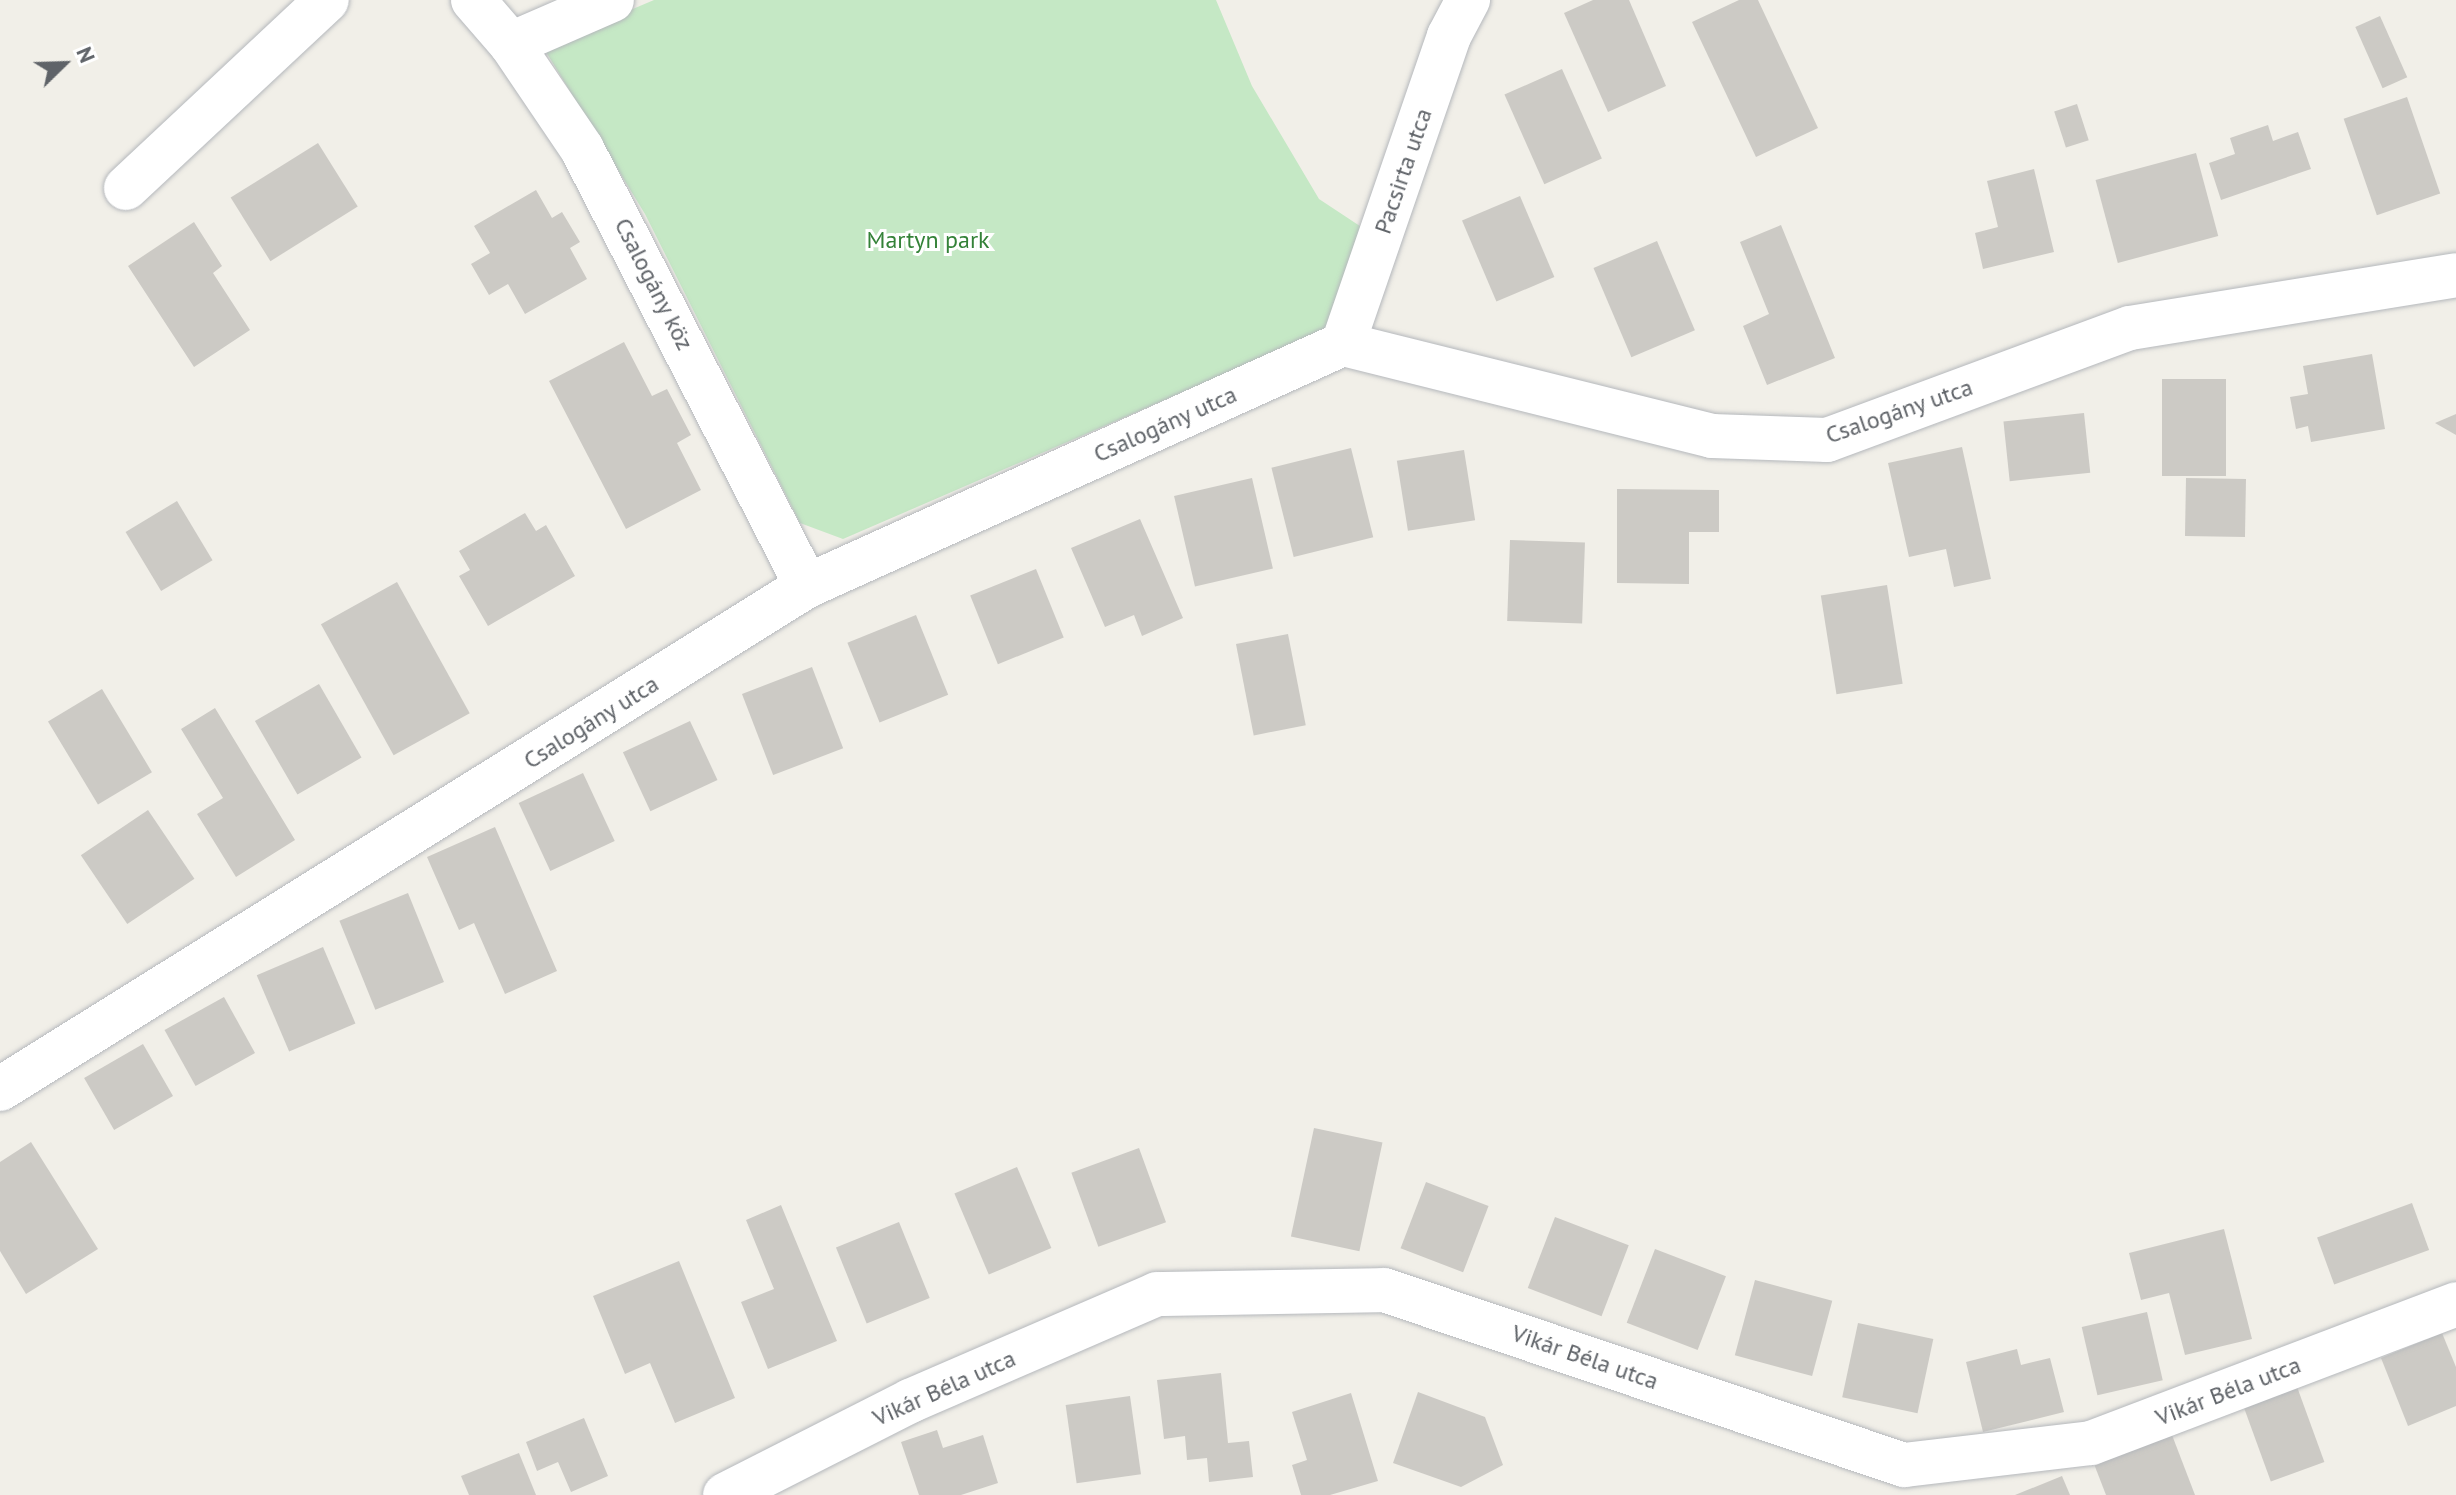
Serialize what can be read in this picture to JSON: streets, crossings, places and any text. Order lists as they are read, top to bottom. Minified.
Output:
{"streets":{"street":["Pacsirta utca","Csalogány köz","Csalogány utca","Vikár Béla utca"]},"crossings":[["Pacsirta utca","Csalogány utca"],["Csalogány köz","Csalogány utca"]],"parks":["Martyn park"],"north":"top right"}
